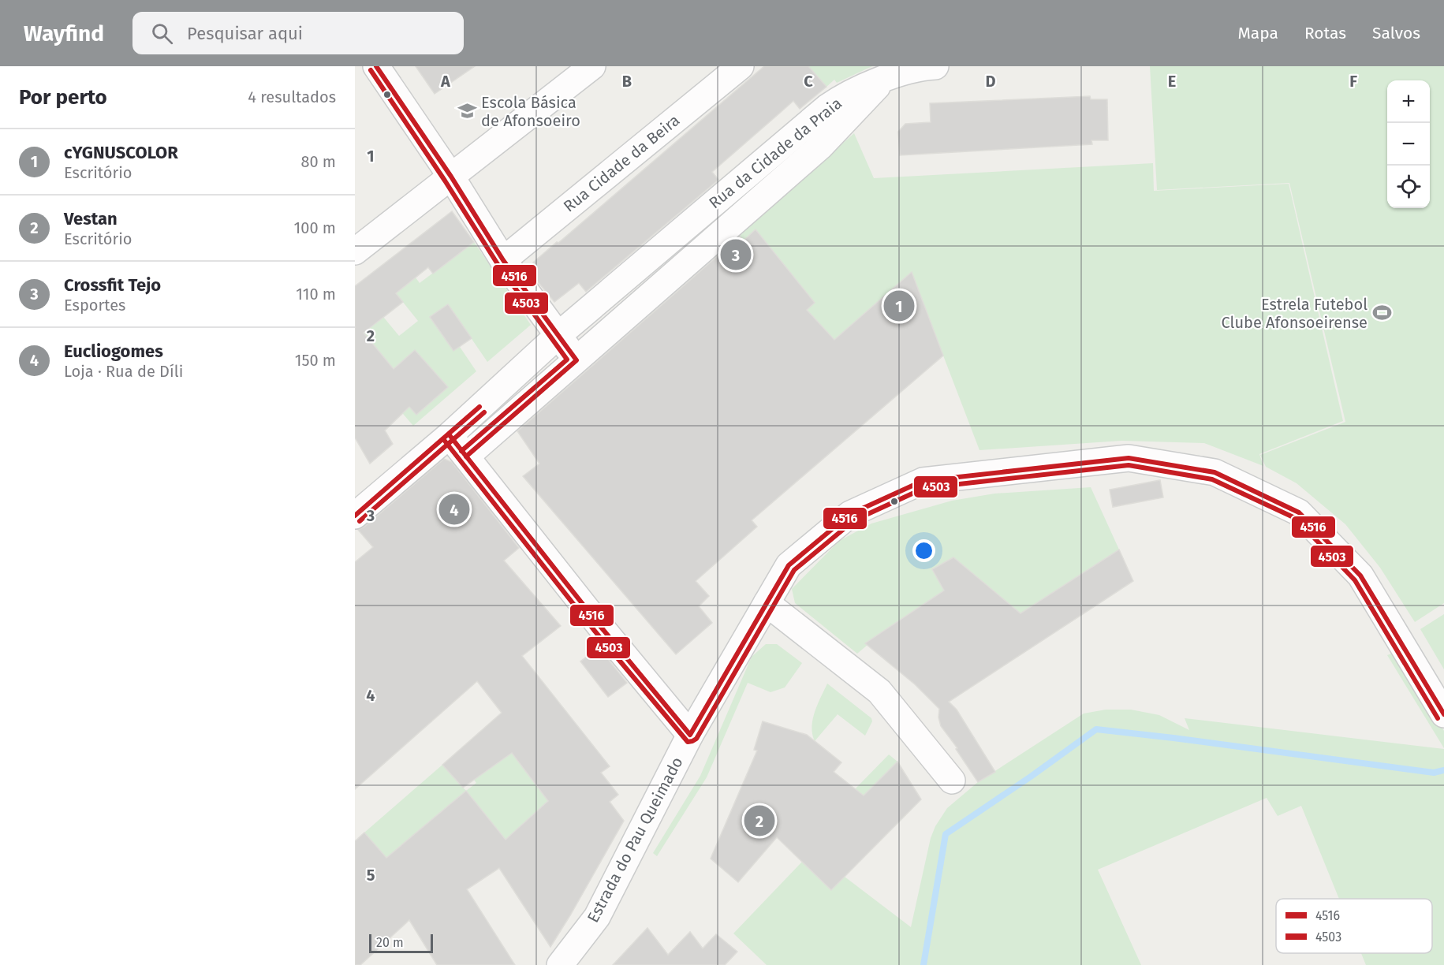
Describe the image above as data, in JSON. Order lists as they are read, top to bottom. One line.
{"streets":{"street":["Rua da Cidade da Praia","Rua Cidade da Beira","Estrada do Pau Queimado"]},"places":{"school or university":["Escola Básica de Afonsoeiro"],"sports":["Estrela Futebol Clube Afonsoeirense"]},"lines":["transit line 4516","transit line 4503"],"legend":["4516","4503"],"scale_bar":"20 m","page":{"header":"Wayfind","search":"Pesquisar aqui","nav":["Mapa","Rotas","Salvos"],"heading":["Por perto","4 resultados"],"map_buttons":["+","−"],"list":[{"mark":"1","name":"cYGNUSCOLOR","note":"Escritório","value":"80 m"},{"mark":"2","name":"Vestan","note":"Escritório","value":"100 m"},{"mark":"3","name":"Crossfit Tejo","note":"Esportes","value":"110 m"},{"mark":"4","name":"Eucliogomes","note":"Loja · Rua de Díli","value":"150 m"}],"pins":["3","1","4","2"],"scale":"20 m"},"grid":{"columns":["A","B","C","D","E","F"],"rows":["1","2","3","4","5"]}}
